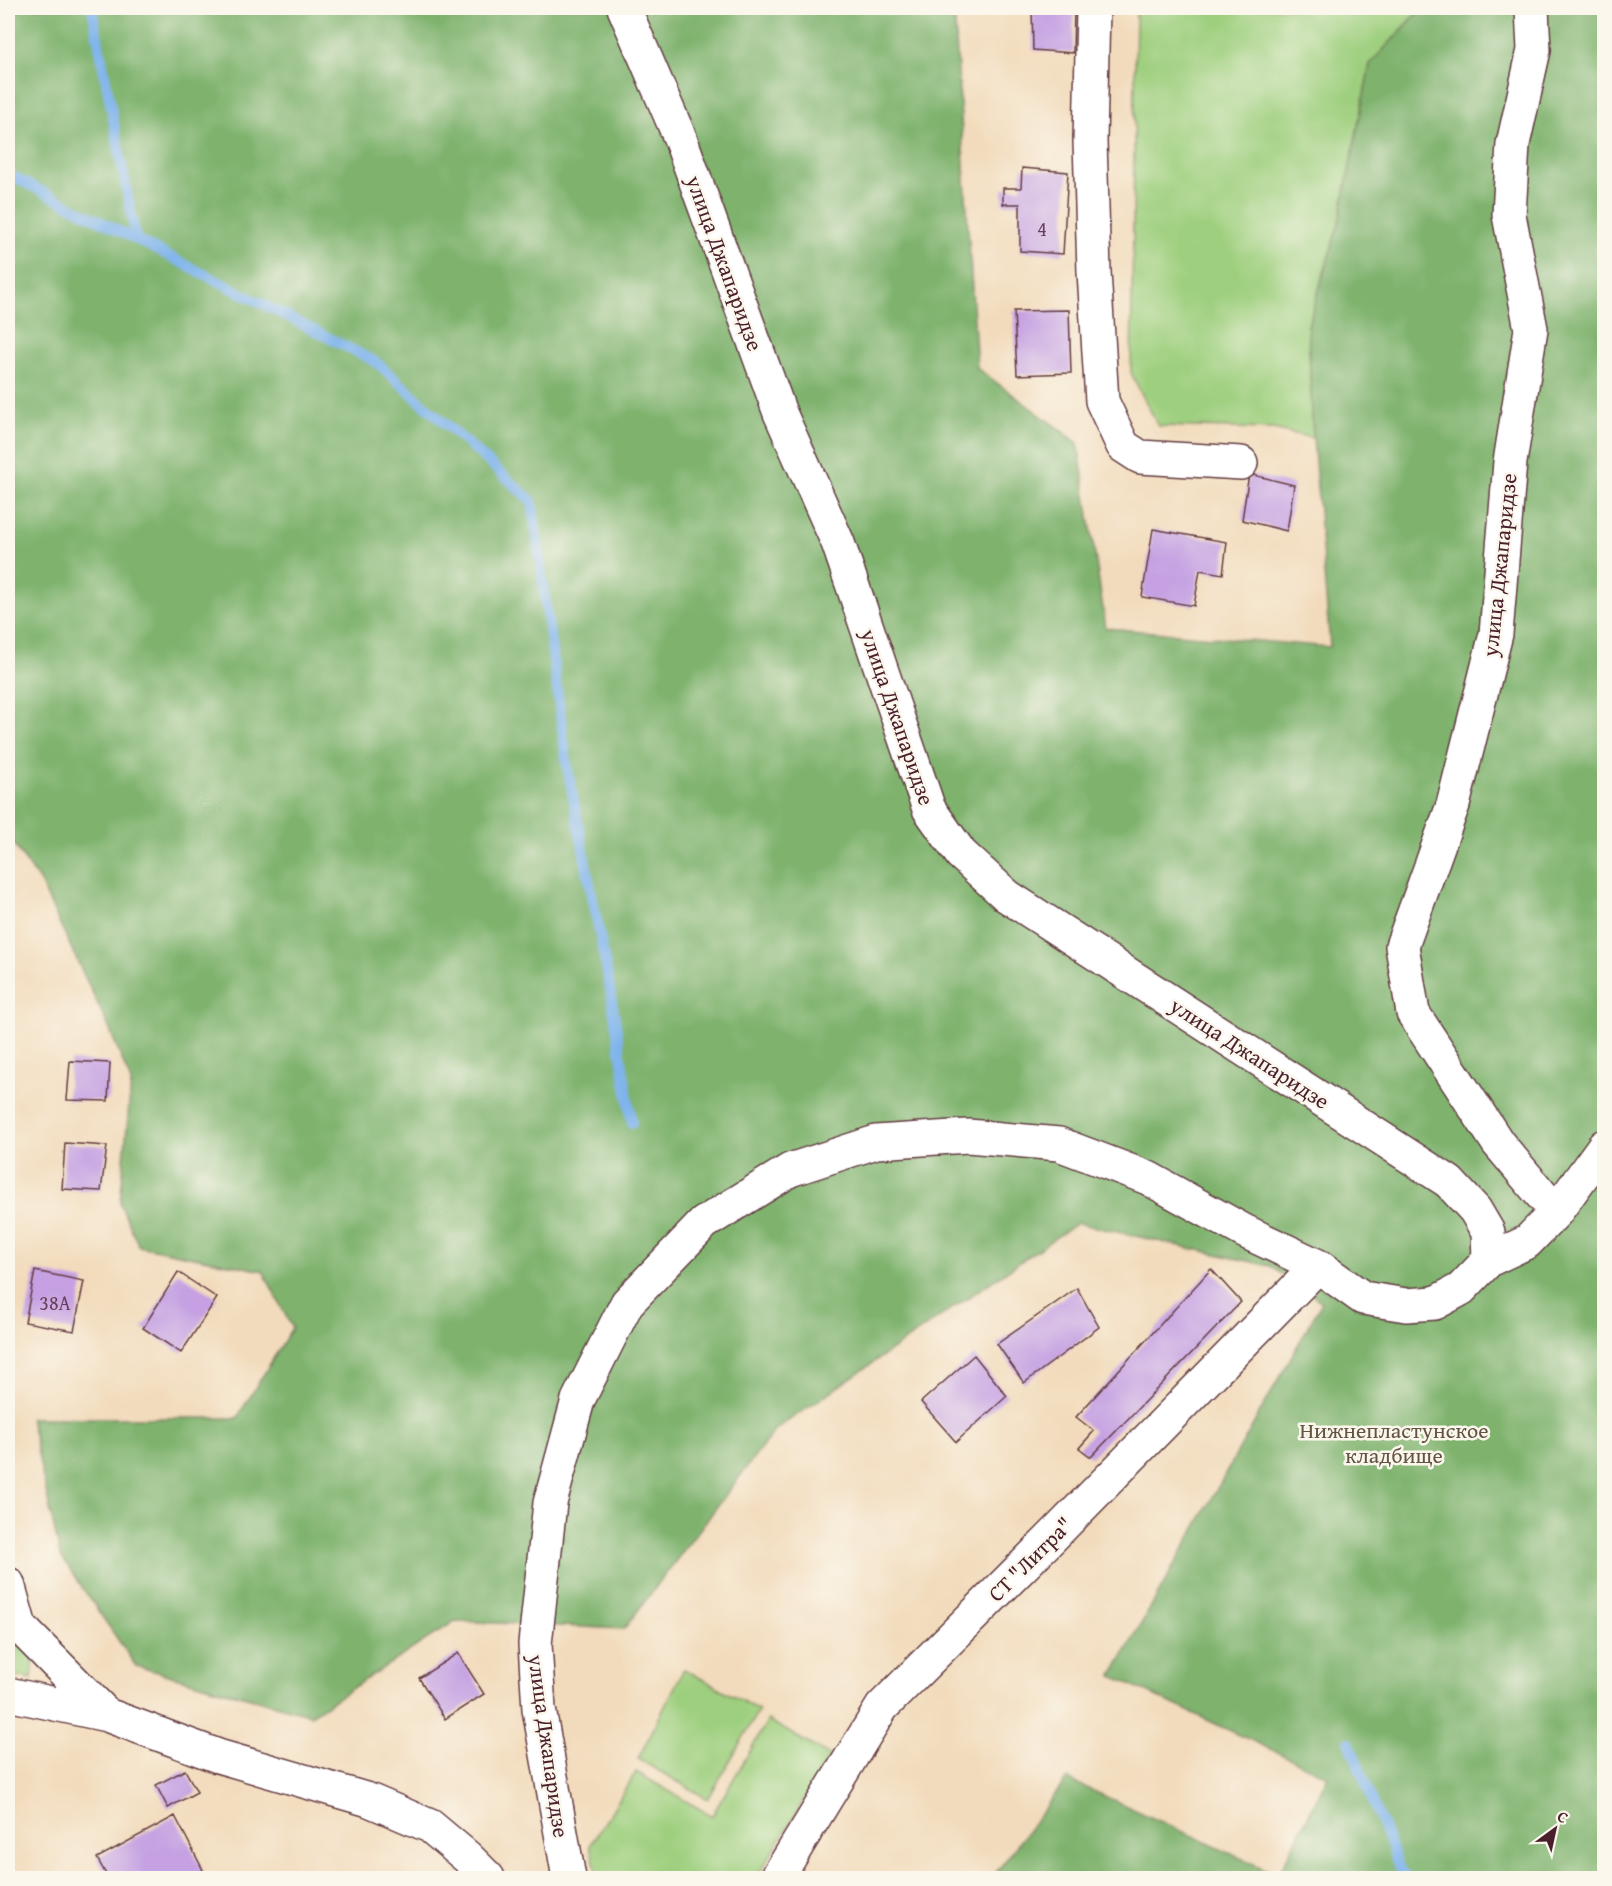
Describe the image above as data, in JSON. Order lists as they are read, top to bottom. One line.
{"streets":{"street":["улица Джапаридзе","СТ \"Литра\""]},"crossings":[["улица Джапаридзе","СТ \"Литра\""]],"parks":["Нижнепластунское кладбище"],"house_numbers":["4","38А"],"north":"top right"}
